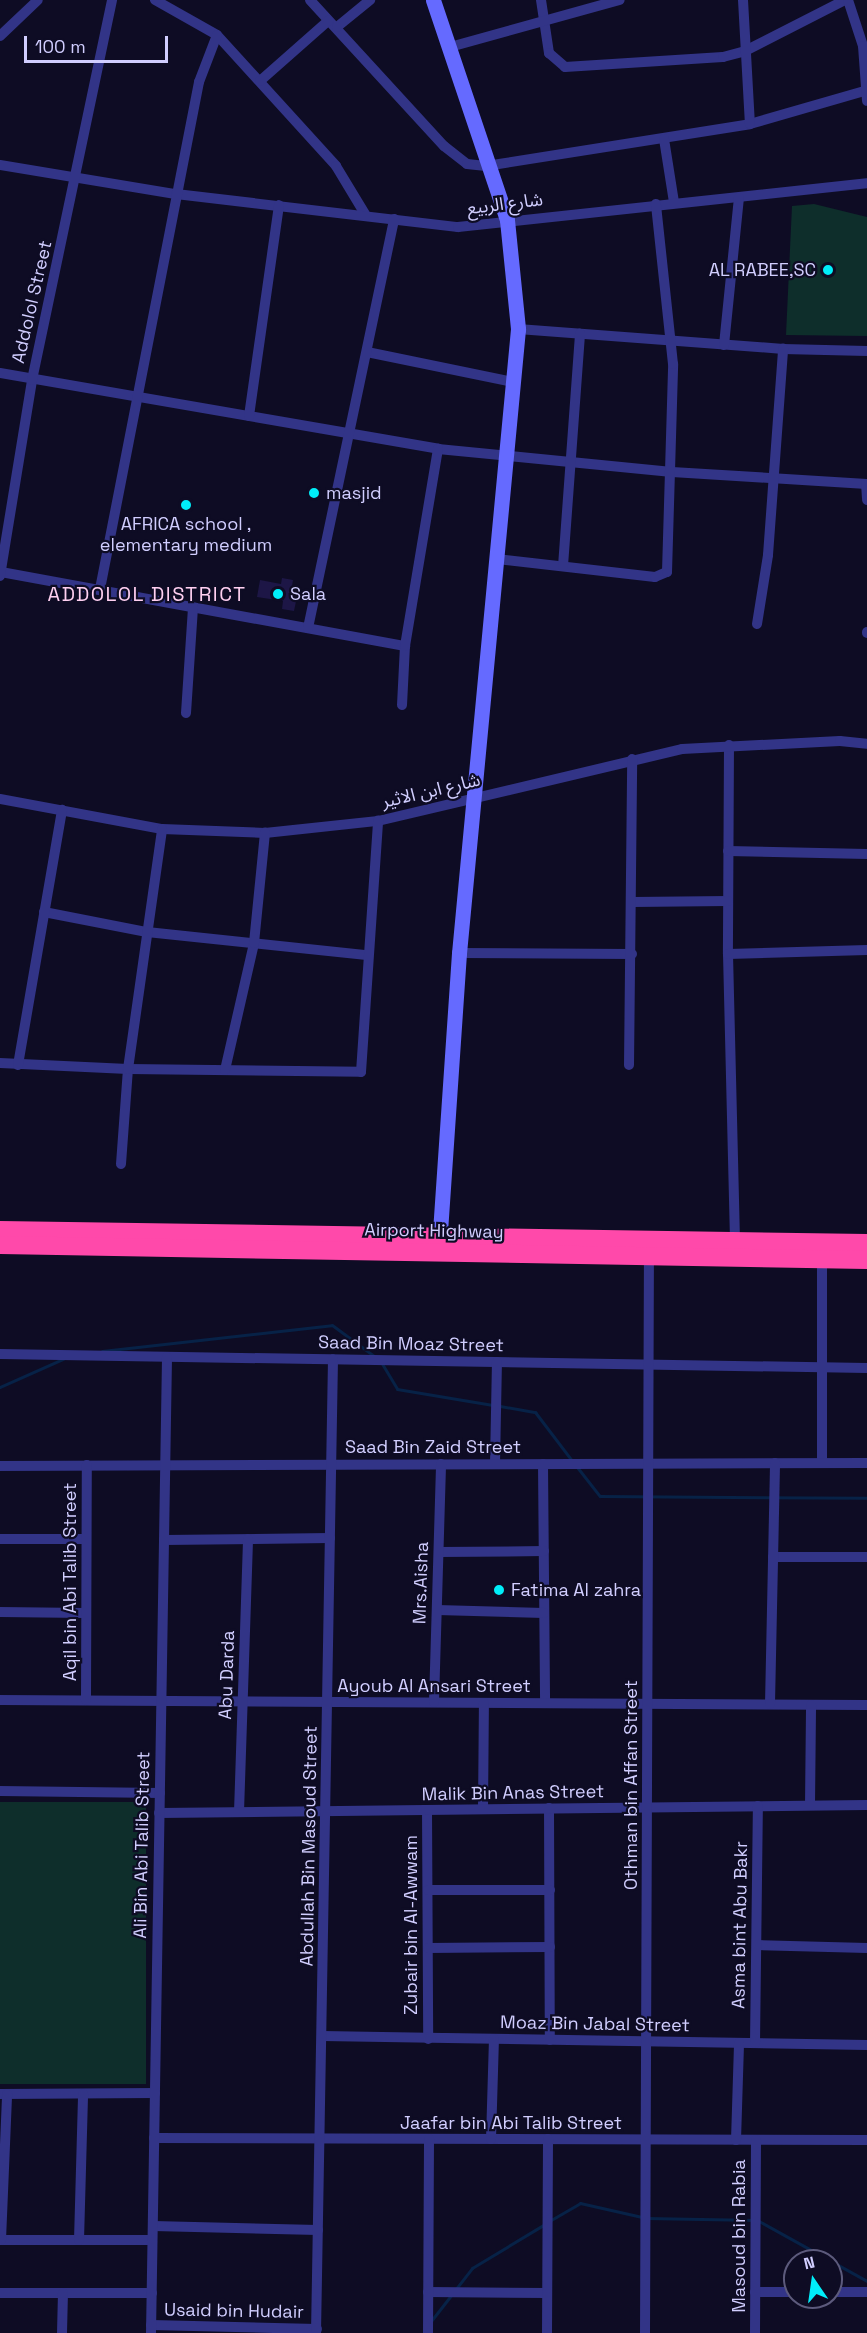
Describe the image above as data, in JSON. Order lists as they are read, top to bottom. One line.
{"streets":{"highway":["Airport Highway"],"street":["شارع الربيع","Addolol Street","شارع ابن الاثير","Saad Bin Moaz Street","Saad Bin Zaid Street","Aqil bin Abi Talib Street","Mrs.Aisha","Abu Darda","Ayoub Al Ansari Street","Othman bin Affan Street","Malik Bin Anas Street","Ali Bin Abi Talib Street","Abdullah Bin Masoud Street","Zubair bin Al-Awwam","Asma bint Abu Bakr","Moaz Bin Jabal Street","Jaafar bin Abi Talib Street","Masoud bin Rabia","Usaid bin Hudair"]},"crossings":[["شارع الربيع","Addolol Street"],["Airport Highway","Othman bin Affan Street"],["Saad Bin Moaz Street","Othman bin Affan Street"],["Saad Bin Moaz Street","Ali Bin Abi Talib Street"],["Saad Bin Moaz Street","Abdullah Bin Masoud Street"],["Saad Bin Zaid Street","Aqil bin Abi Talib Street"],["Saad Bin Zaid Street","Mrs.Aisha"],["Saad Bin Zaid Street","Othman bin Affan Street"],["Saad Bin Zaid Street","Ali Bin Abi Talib Street"],["Saad Bin Zaid Street","Abdullah Bin Masoud Street"],["Aqil bin Abi Talib Street","Ayoub Al Ansari Street"],["Mrs.Aisha","Ayoub Al Ansari Street"],["Abu Darda","Ayoub Al Ansari Street"],["Abu Darda","Malik Bin Anas Street"],["Ayoub Al Ansari Street","Othman bin Affan Street"],["Ayoub Al Ansari Street","Ali Bin Abi Talib Street"],["Ayoub Al Ansari Street","Abdullah Bin Masoud Street"],["Othman bin Affan Street","Malik Bin Anas Street"],["Othman bin Affan Street","Moaz Bin Jabal Street"],["Othman bin Affan Street","Jaafar bin Abi Talib Street"],["Malik Bin Anas Street","Ali Bin Abi Talib Street"],["Malik Bin Anas Street","Abdullah Bin Masoud Street"],["Malik Bin Anas Street","Zubair bin Al-Awwam"],["Malik Bin Anas Street","Asma bint Abu Bakr"],["Ali Bin Abi Talib Street","Jaafar bin Abi Talib Street"],["Ali Bin Abi Talib Street","Usaid bin Hudair"],["Abdullah Bin Masoud Street","Moaz Bin Jabal Street"],["Abdullah Bin Masoud Street","Jaafar bin Abi Talib Street"],["Abdullah Bin Masoud Street","Usaid bin Hudair"],["Zubair bin Al-Awwam","Moaz Bin Jabal Street"],["Asma bint Abu Bakr","Moaz Bin Jabal Street"],["Jaafar bin Abi Talib Street","Masoud bin Rabia"]],"districts":["ADDOLOL DISTRICT"],"places":["AL RABEE,SC","masjid","AFRICA school , elementary medium","Sala","Fatima Al zahra"],"scale_bar":"100 m","north":"top"}
